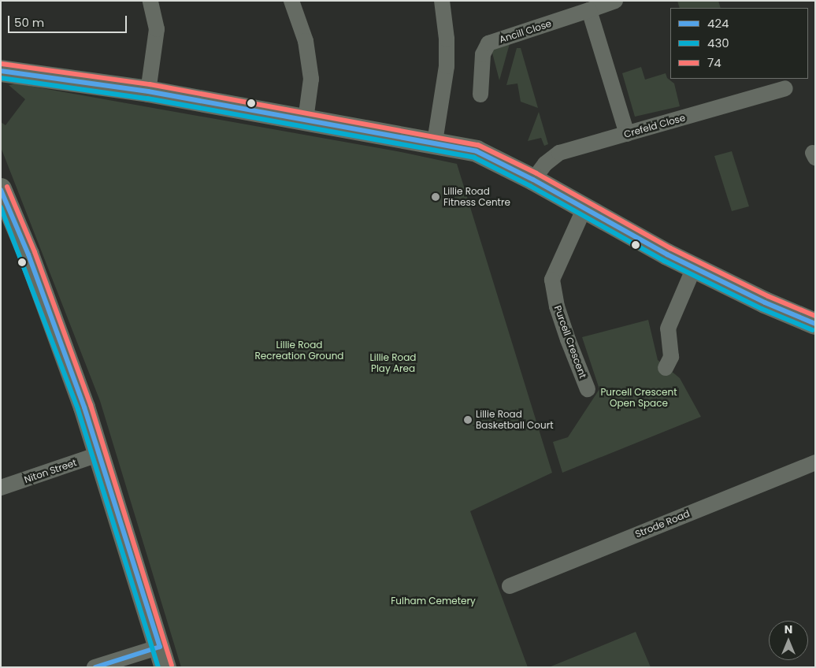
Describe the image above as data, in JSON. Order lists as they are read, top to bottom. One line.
{"streets":{"street":["Ancill Close","Crefeld Close","Purcell Crescent","Niton Street","Strode Road"]},"parks":["Lillie Road Recreation Ground","Lillie Road Play Area","Purcell Crescent Open Space","Fulham Cemetery"],"places":["Lillie Road Fitness Centre","Lillie Road Basketball Court"],"lines":["transit line 74","transit line 424","transit line 430"],"legend":["424","430","74"],"scale_bar":"50 m","north":"top"}
